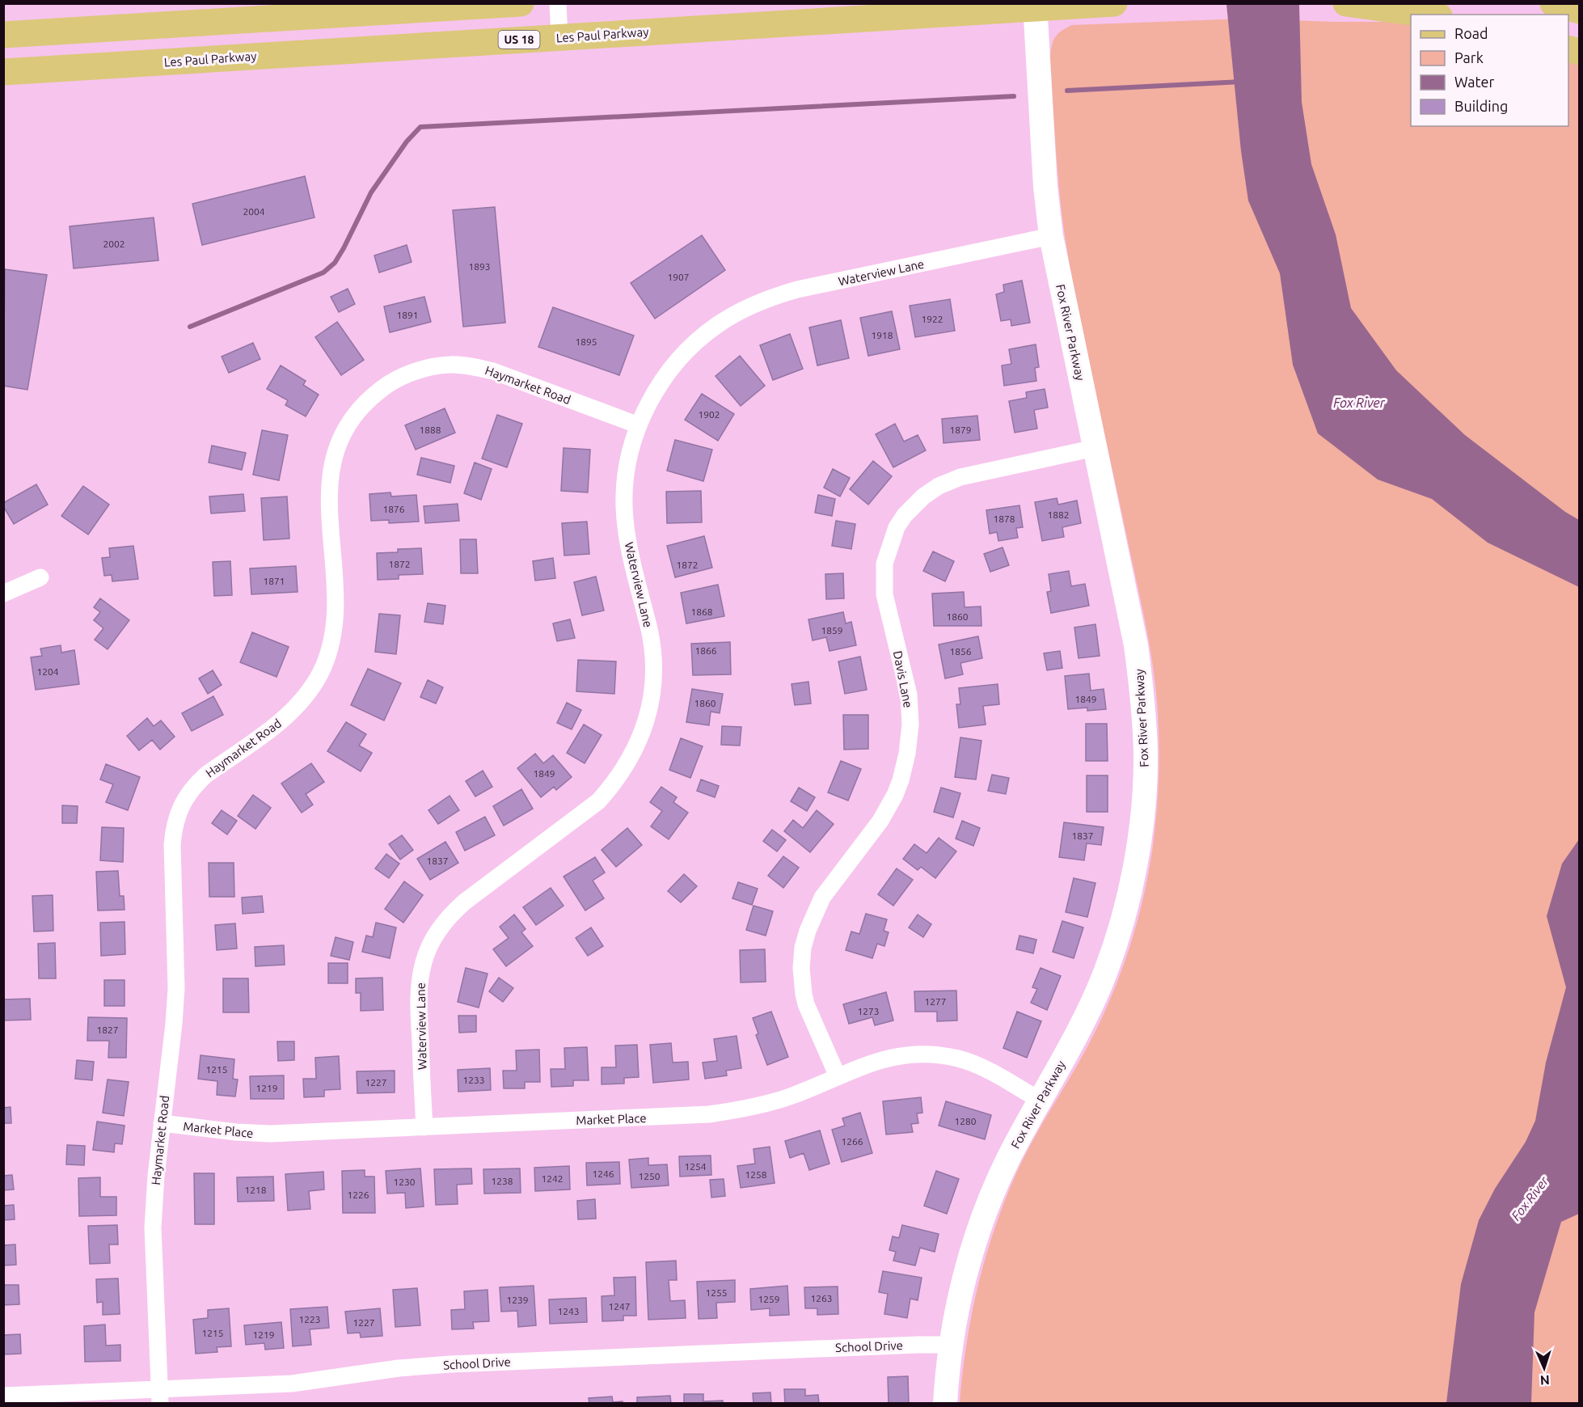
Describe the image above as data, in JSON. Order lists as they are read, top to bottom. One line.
{"streets":{"main road":["Les Paul Parkway","US 18"],"street":["Waterview Lane","Fox River Parkway","Haymarket Road","Davis Lane","Market Place","School Drive"]},"crossings":[["Les Paul Parkway","Fox River Parkway"],["Waterview Lane","Fox River Parkway"],["Waterview Lane","Haymarket Road"],["Waterview Lane","Market Place"],["Fox River Parkway","Davis Lane"],["Fox River Parkway","Market Place"],["Fox River Parkway","School Drive"],["Haymarket Road","Market Place"],["Haymarket Road","School Drive"],["Davis Lane","Market Place"]],"water":["Fox River"],"house_numbers":["2004","2002","1893","1907","1891","1922","1918","1895","1902","1888","1879","1876","1882","1878","1872","1872","1871","1868","1860","1859","1866","1856","1204","1849","1860","1849","1837","1837","1277","1273","1827","1215","1233","1227","1219","1280","1266","1254","1246","1258","1250","1242","1238","1230","1218","1226","1255","1263","1259","1239","1247","1243","1223","1227","1215","1219"],"legend":["Road","Park","Water","Building"],"north":"bottom"}
